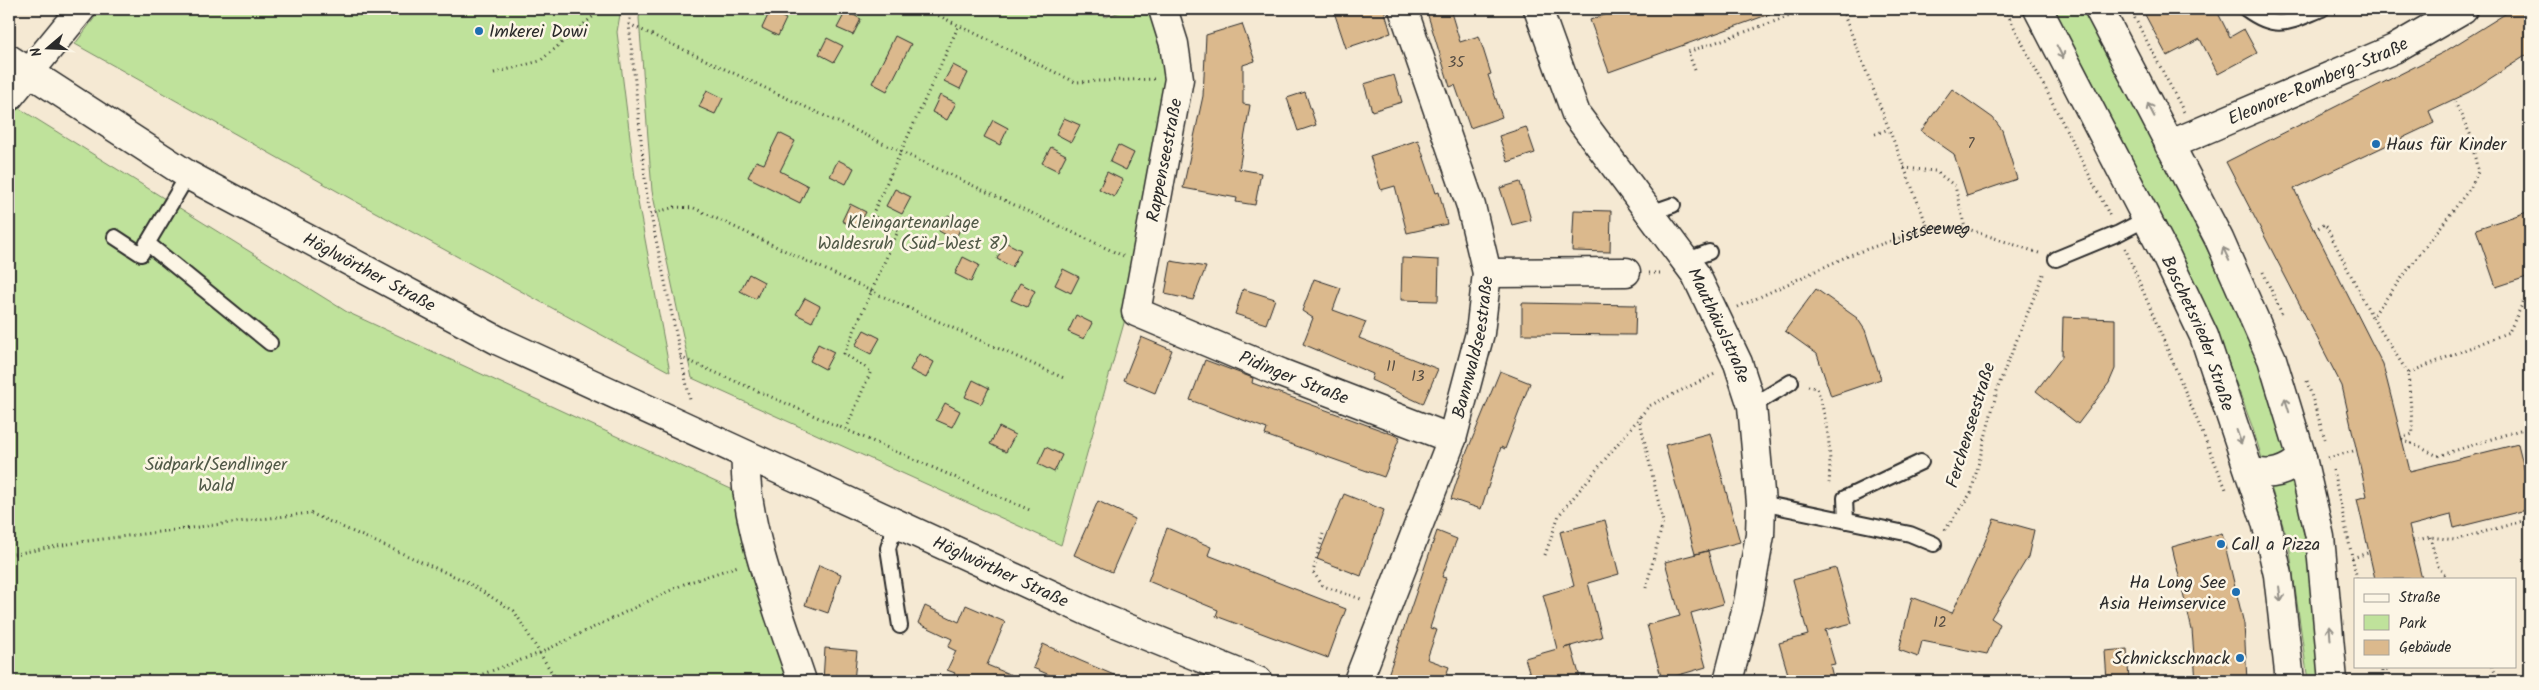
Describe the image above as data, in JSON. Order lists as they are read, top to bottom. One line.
{"streets":{"street":["Eleonore-Romberg-Straße","Rappenseestraße","Höglwörther Straße","Mauthäuslstraße","Boschetsrieder Straße","Bannwaldseestraße","Pidinger Straße"],"path":["Listseeweg","Ferchenseestraße"]},"crossings":[["Rappenseestraße","Pidinger Straße"],["Listseeweg","Mauthäuslstraße"],["Listseeweg","Ferchenseestraße"],["Bannwaldseestraße","Pidinger Straße"]],"parks":["Kleingartenanlage Waldesruh (Süd-West 8)","Südpark/Sendlinger Wald"],"places":["Imkerei Dowi","Haus für Kinder","Call a Pizza","Ha Long See Asia Heimservice","Schnickschnack"],"house_numbers":["35","7","11","13","12"],"legend":["Straße","Park","Gebäude"],"north":"left"}
